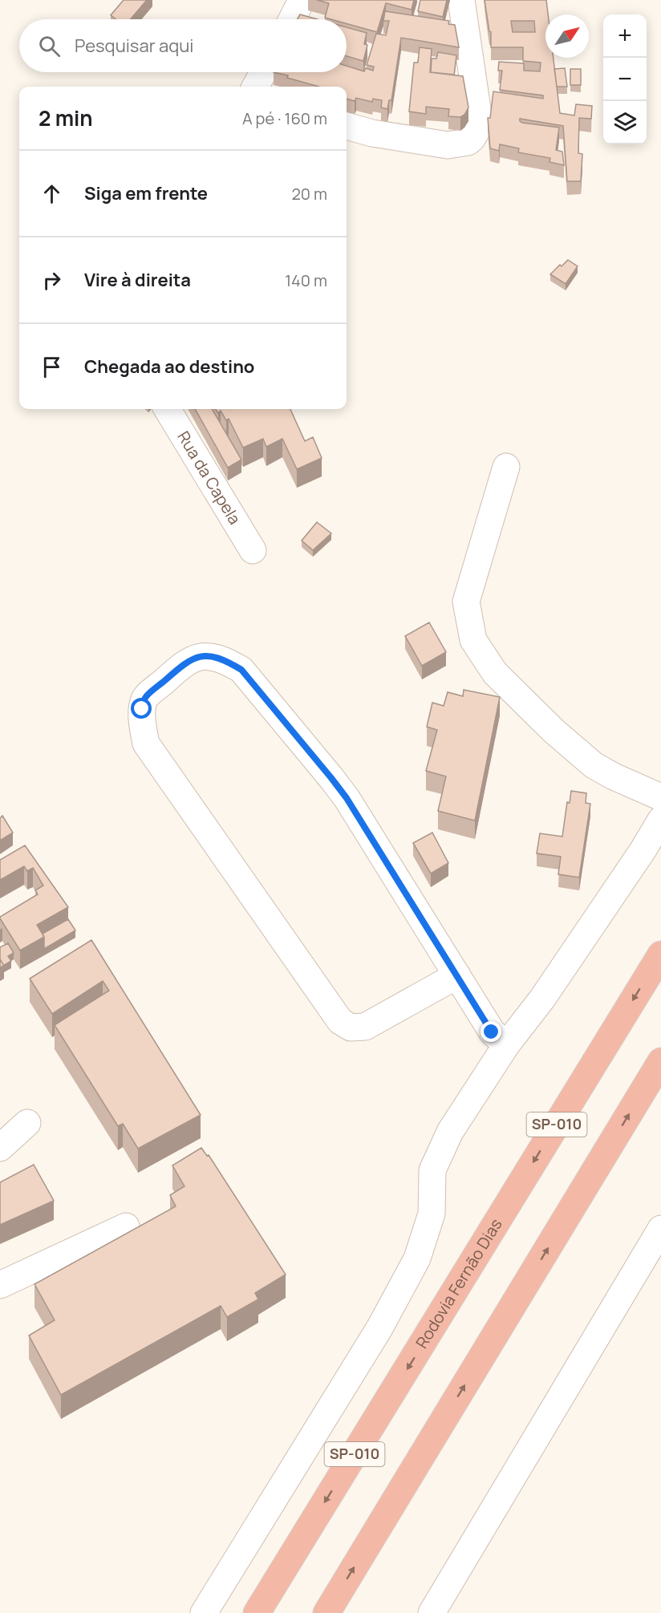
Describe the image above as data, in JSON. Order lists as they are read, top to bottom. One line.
{"streets":{"highway":["SP-010","Rodovia Fernão Dias"],"street":["Rua da Capela"]},"north":"top right","page":{"map_buttons":["+","−"],"search":"Pesquisar aqui","heading":["2 min","A pé · 160 m"],"list":[["Siga em frente","20 m"],["Vire à direita","140 m"],"Chegada ao destino"]}}
